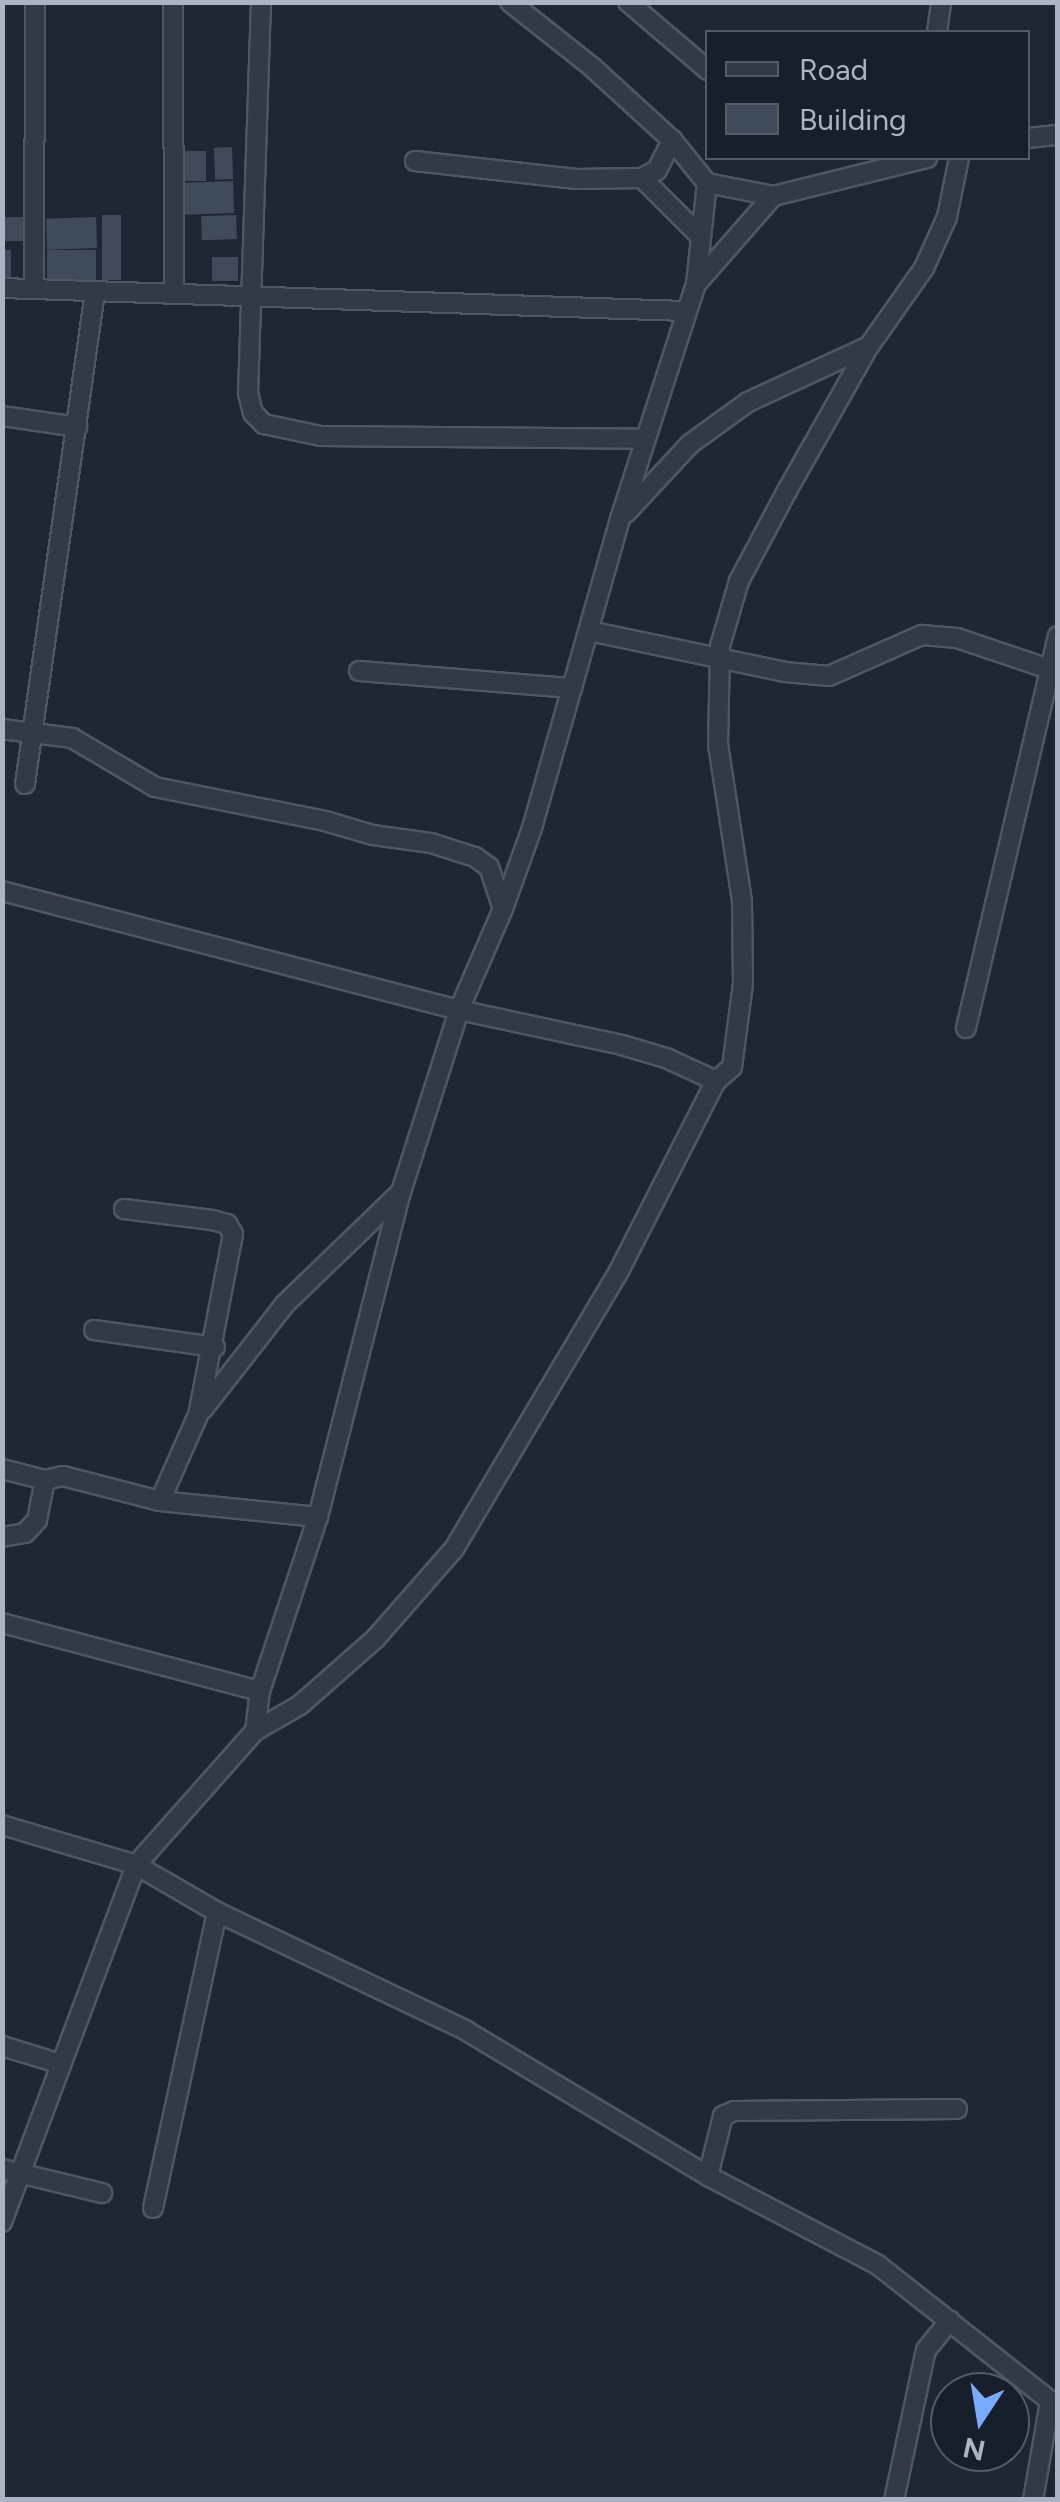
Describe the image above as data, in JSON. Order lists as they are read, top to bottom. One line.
{"legend":["Road","Building"],"north":"bottom"}
